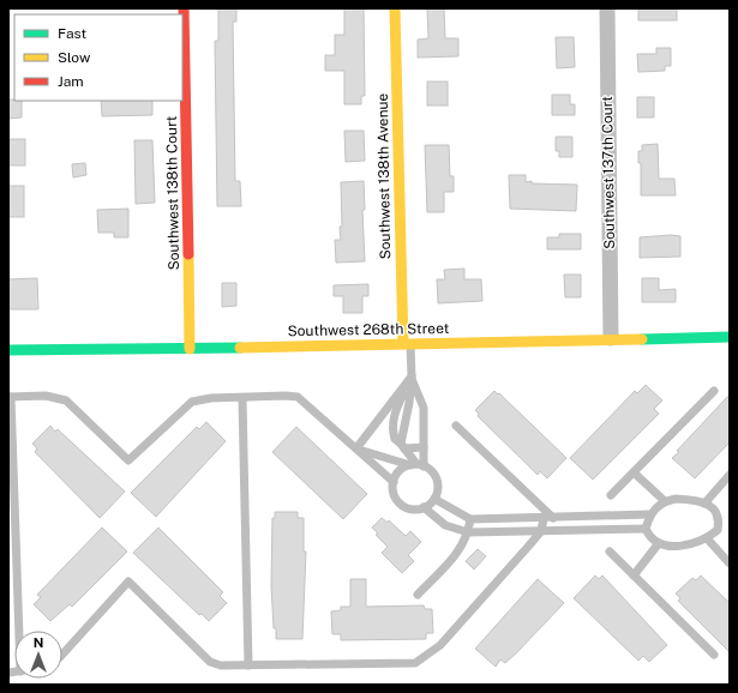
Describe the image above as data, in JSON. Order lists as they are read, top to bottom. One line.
{"streets":{"main road":["Southwest 138th Avenue","Southwest 138th Court","Southwest 268th Street"],"street":["Southwest 137th Court"]},"crossings":[["Southwest 137th Court","Southwest 268th Street"],["Southwest 138th Avenue","Southwest 268th Street"],["Southwest 138th Court","Southwest 268th Street"]],"legend":["Fast","Slow","Jam"],"north":"top"}
